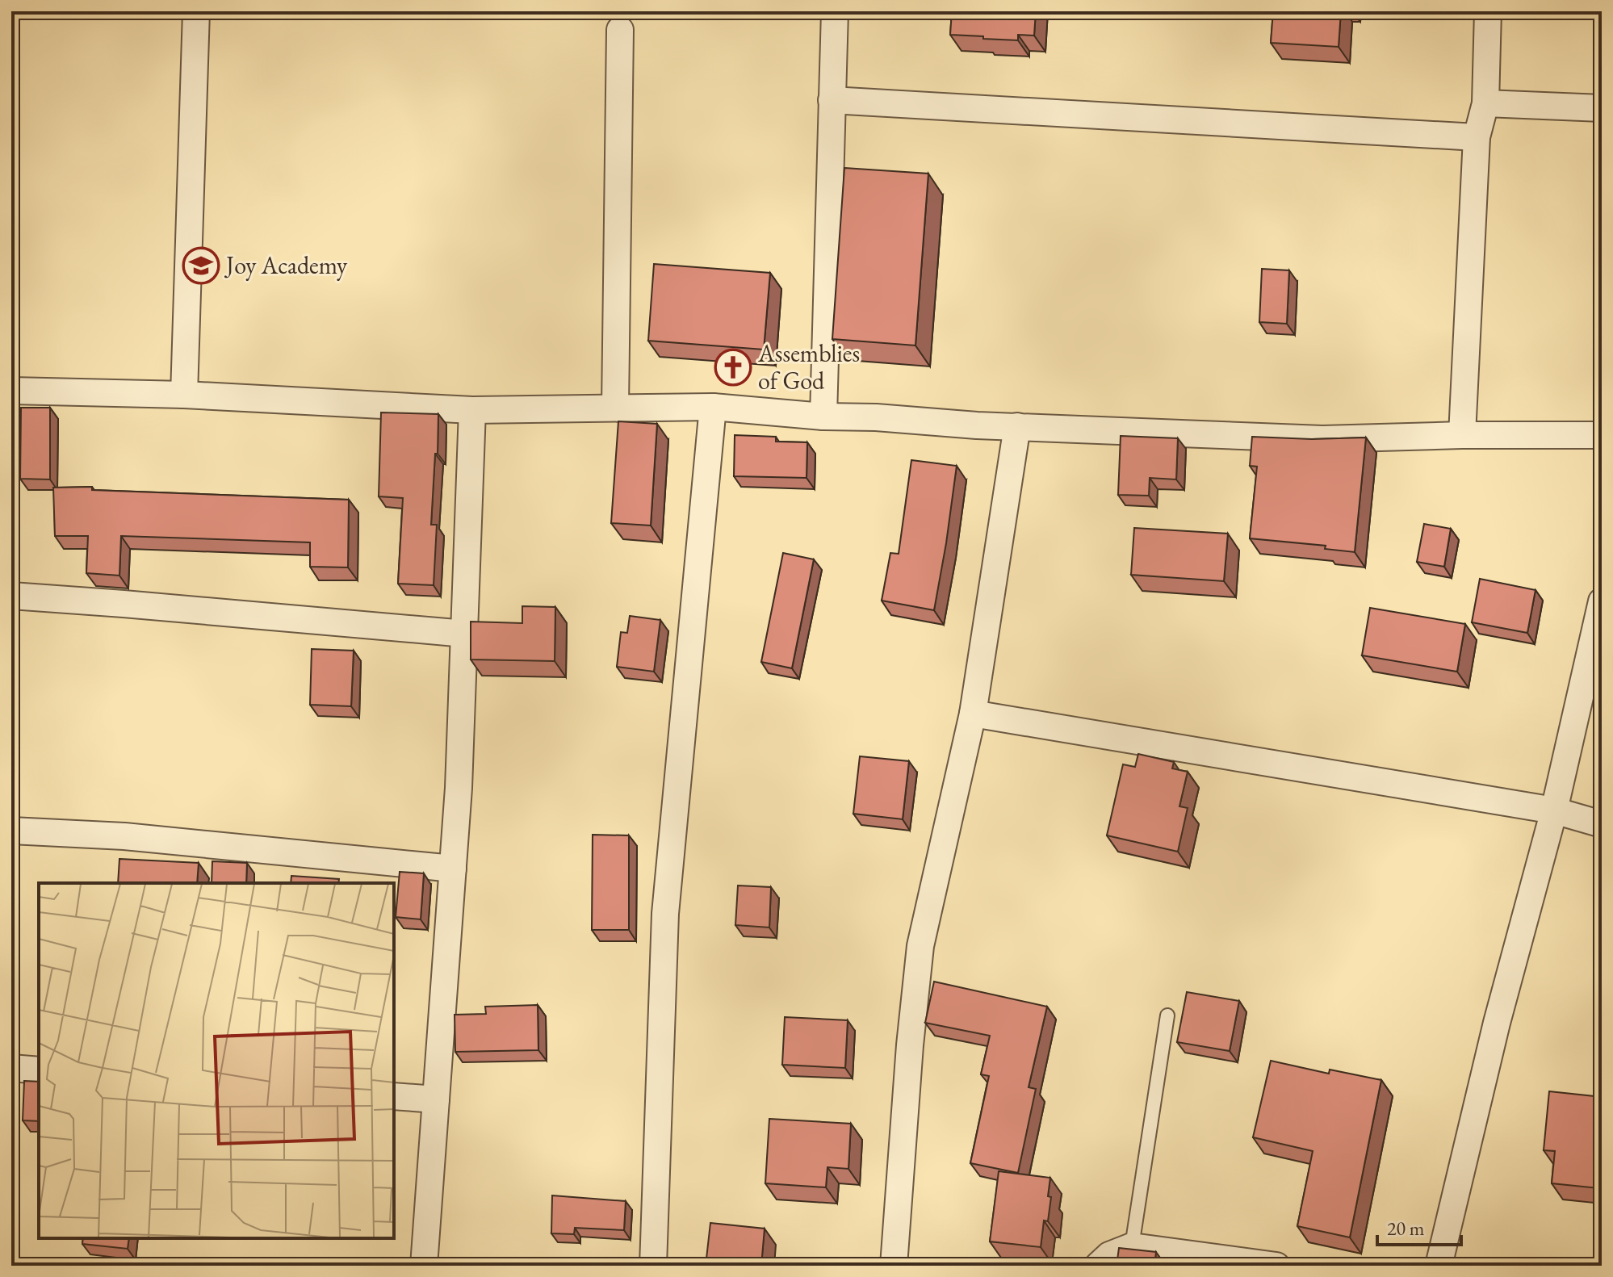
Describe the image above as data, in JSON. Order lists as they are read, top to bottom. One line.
{"places":{"school or university":["Joy Academy"],"church":["Assemblies of God"]},"scale_bar":"20 m"}
